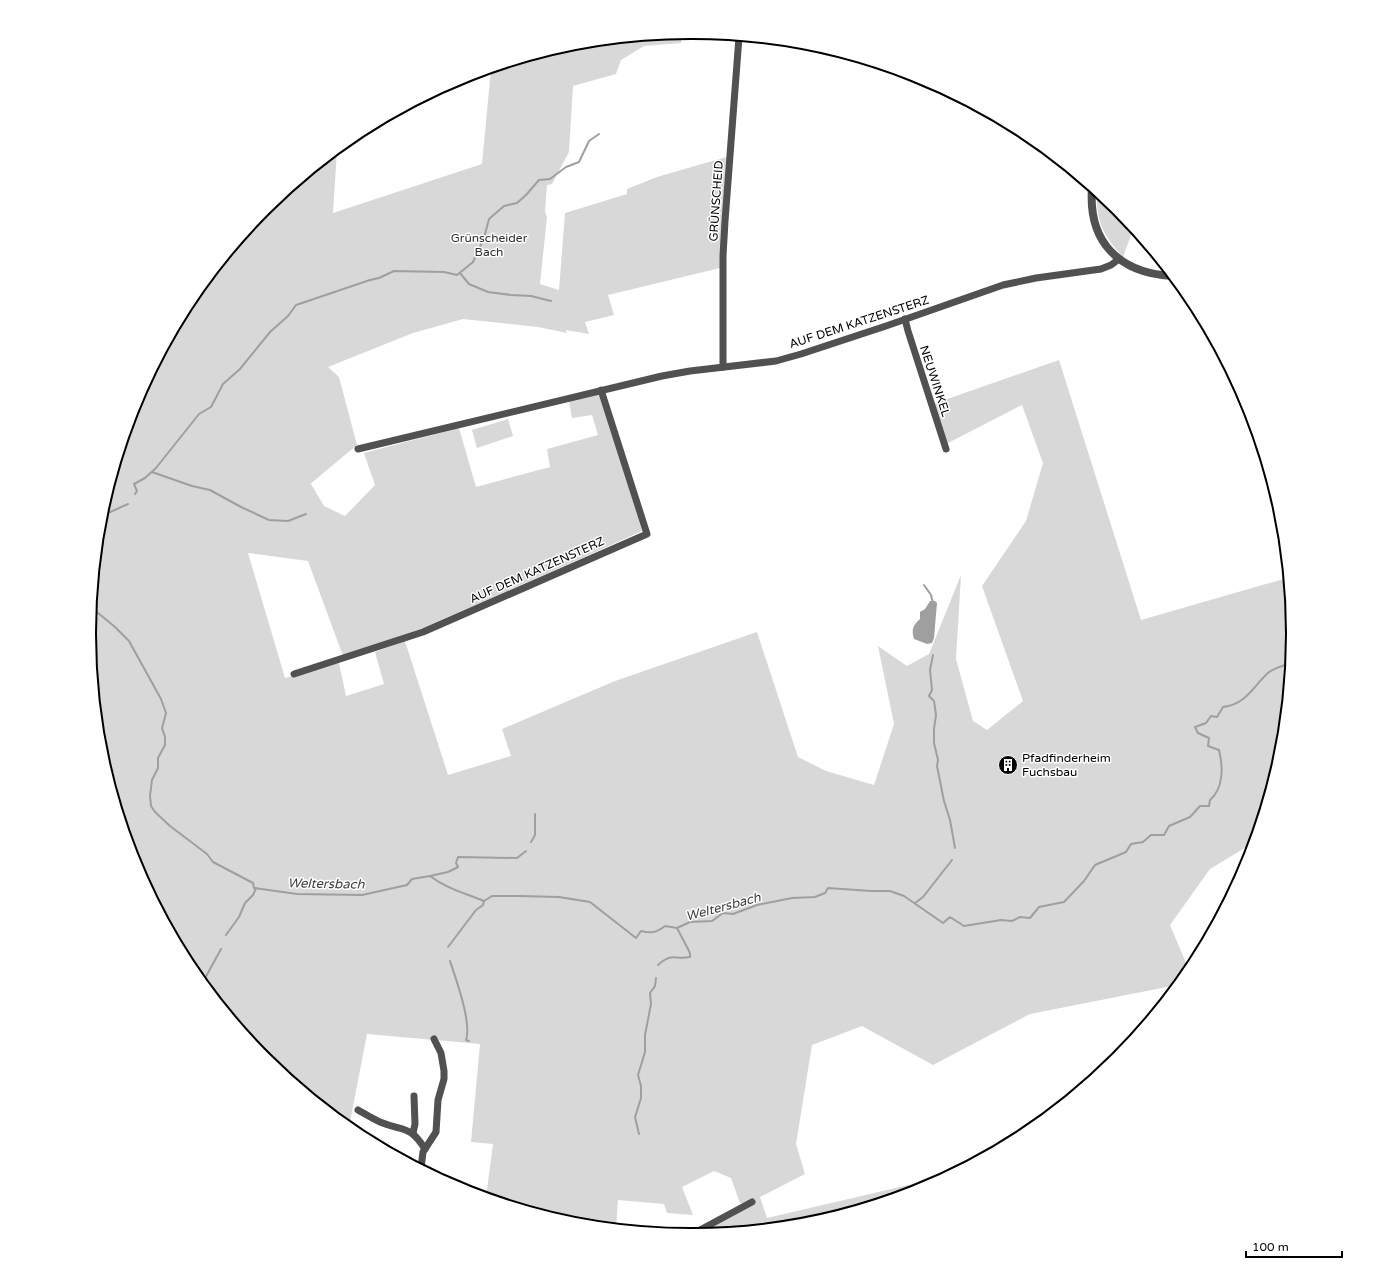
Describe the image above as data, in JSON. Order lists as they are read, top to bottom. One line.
{"streets":{"street":["GRÜNSCHEID","AUF DEM KATZENSTERZ","NEUWINKEL"]},"crossings":[["GRÜNSCHEID","AUF DEM KATZENSTERZ"],["AUF DEM KATZENSTERZ","NEUWINKEL"]],"water":["Weltersbach"],"parks":["Grünscheider Bach"],"places":{"building":["Pfadfinderheim Fuchsbau"]},"scale_bar":"100 m"}
